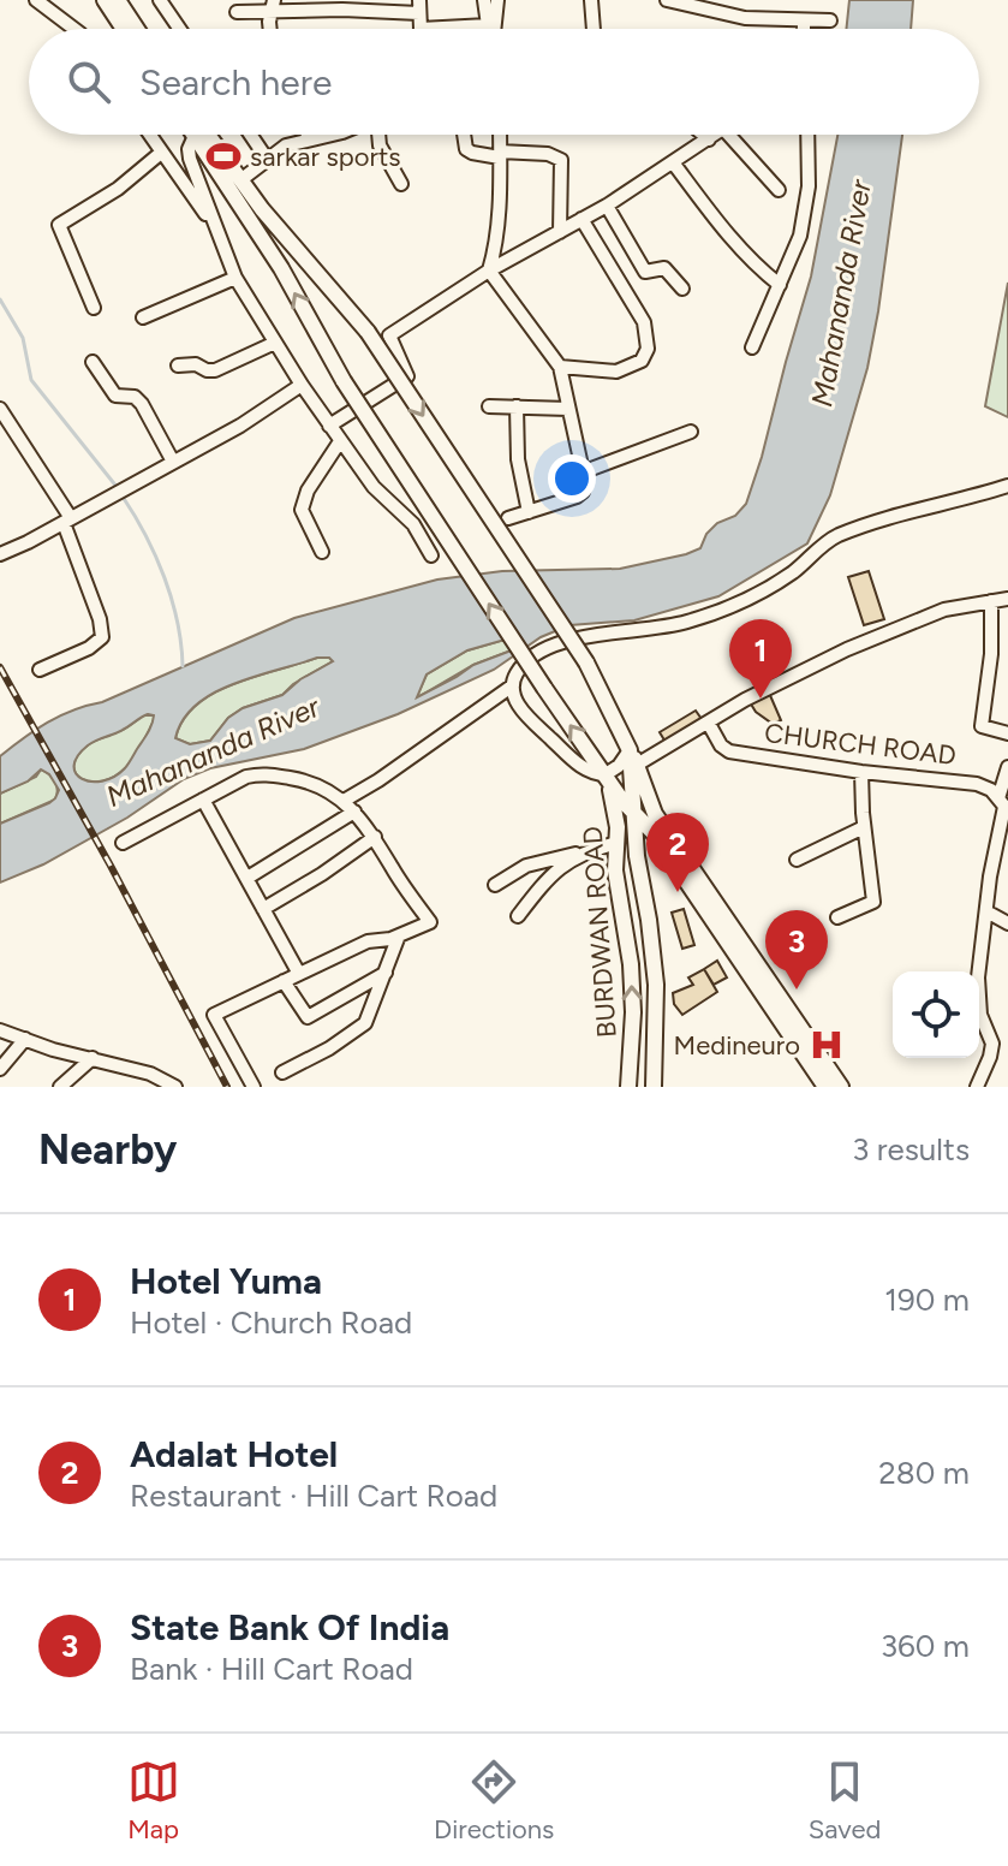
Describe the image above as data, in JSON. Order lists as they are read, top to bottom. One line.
{"streets":{"main road":["BURDWAN ROAD"],"street":["CHURCH ROAD"]},"water":["Mahananda River"],"places":{"sports":["sarkar sports"],"hospital":["Medineuro"]},"page":{"search":"Search here","pins":["1","2","3"],"heading":["Nearby","3 results"],"list":[{"mark":"1","name":"Hotel Yuma","note":"Hotel · Church Road","value":"190 m"},{"mark":"2","name":"Adalat Hotel","note":"Restaurant · Hill Cart Road","value":"280 m"},{"mark":"3","name":"State Bank Of India","note":"Bank · Hill Cart Road","value":"360 m"}],"nav":["Map","Directions","Saved"]}}
